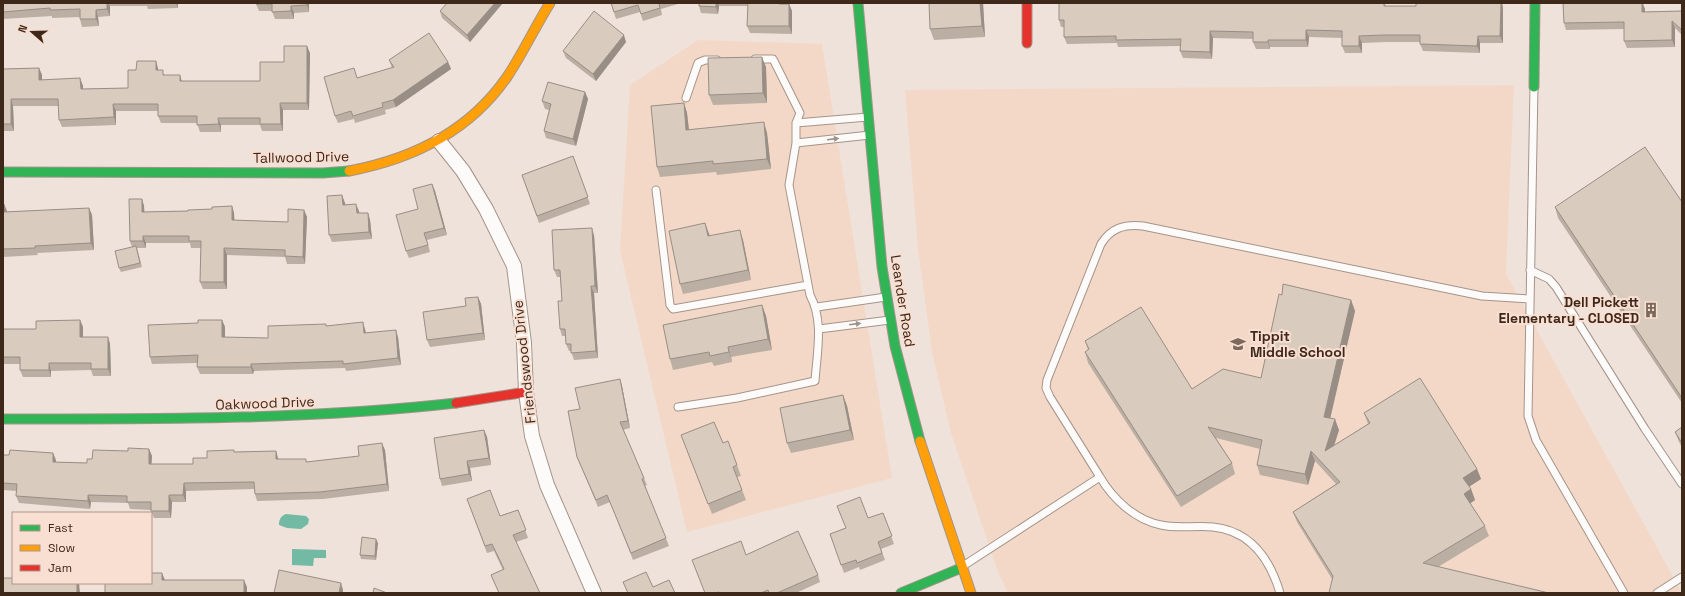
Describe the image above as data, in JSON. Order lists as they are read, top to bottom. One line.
{"streets":{"street":["Tallwood Drive","Leander Road","Friendswood Drive","Oakwood Drive"]},"crossings":[["Tallwood Drive","Friendswood Drive"],["Friendswood Drive","Oakwood Drive"]],"places":{"building":["Dell Pickett Elementary - CLOSED"],"school or university":["Tippit Middle School"]},"legend":["Fast","Slow","Jam"],"north":"left"}
